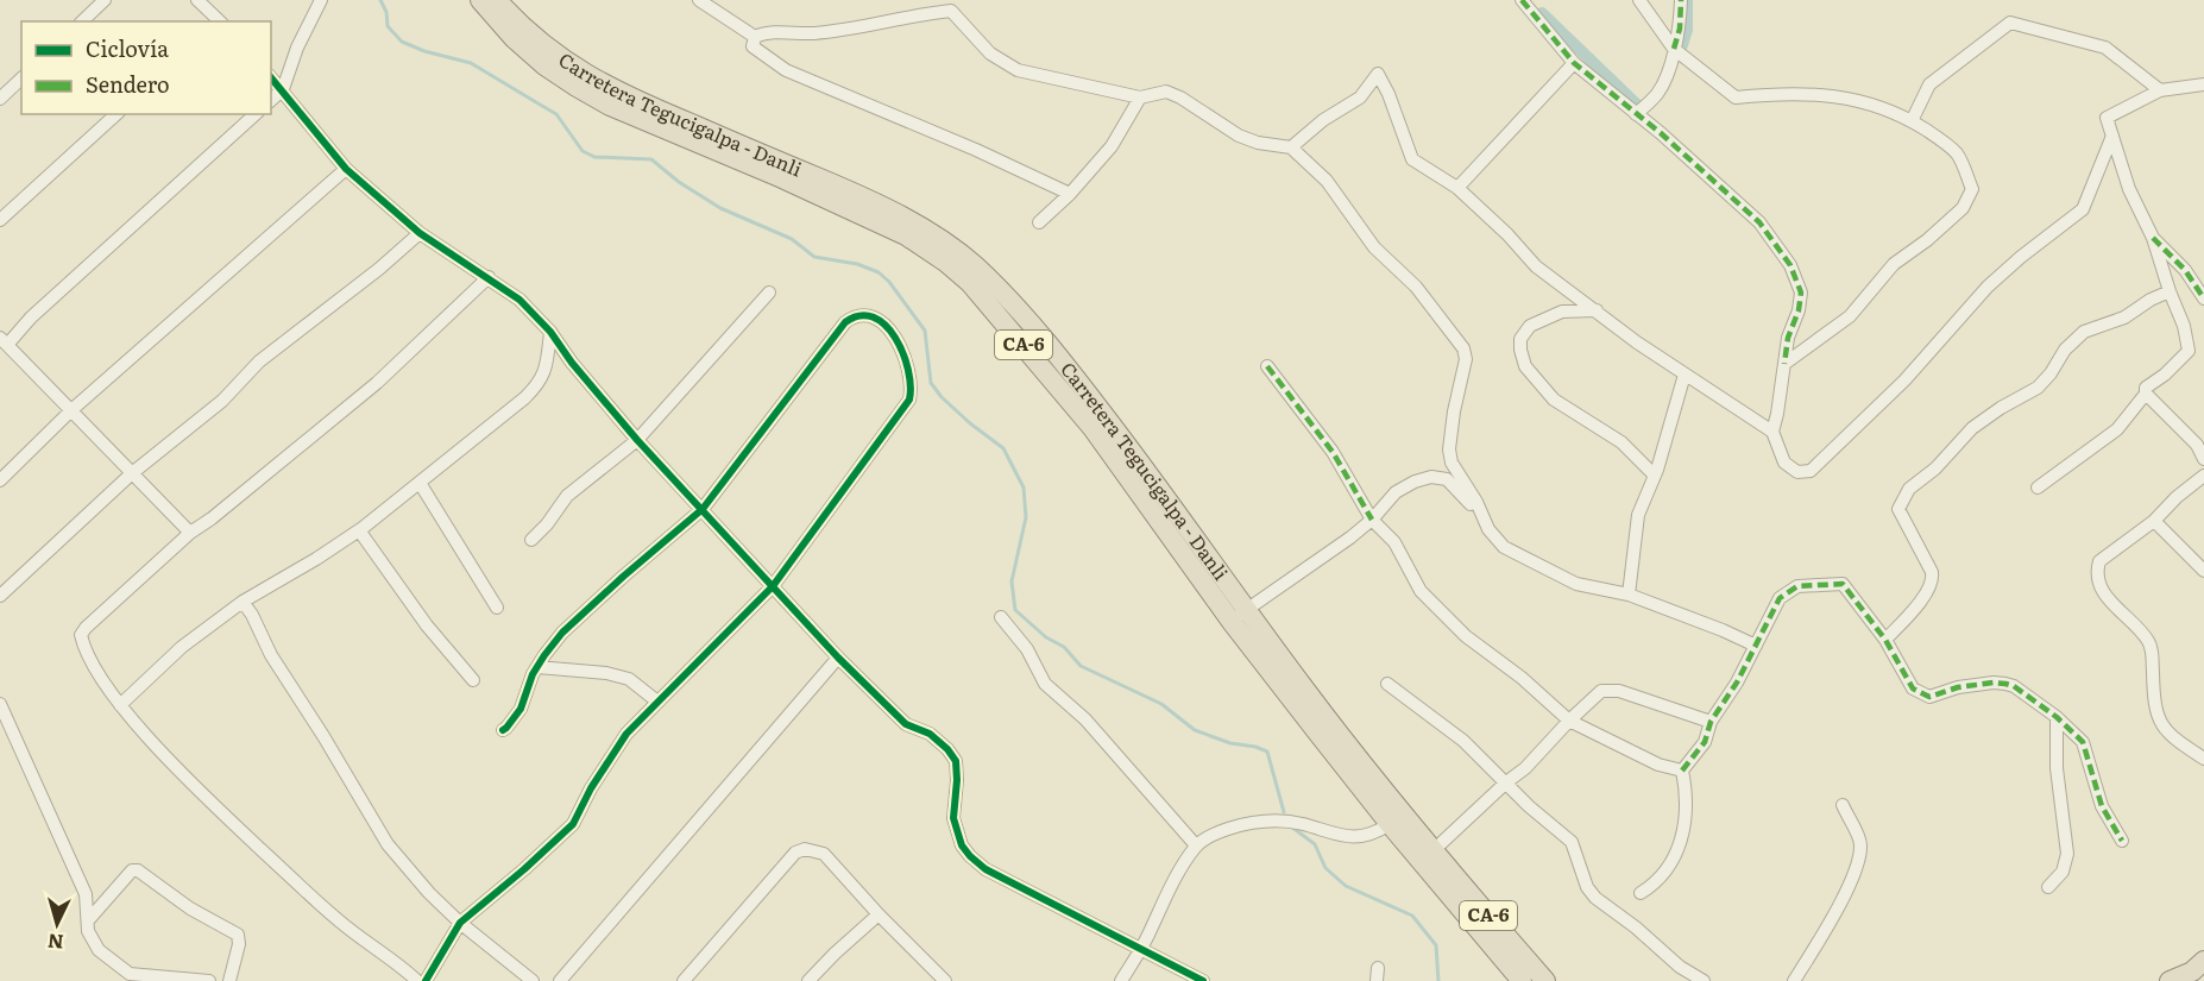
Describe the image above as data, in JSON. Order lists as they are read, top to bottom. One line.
{"streets":{"highway":["Carretera Tegucigalpa - Danli","CA-6"]},"legend":["Ciclovía","Sendero"],"north":"bottom"}
